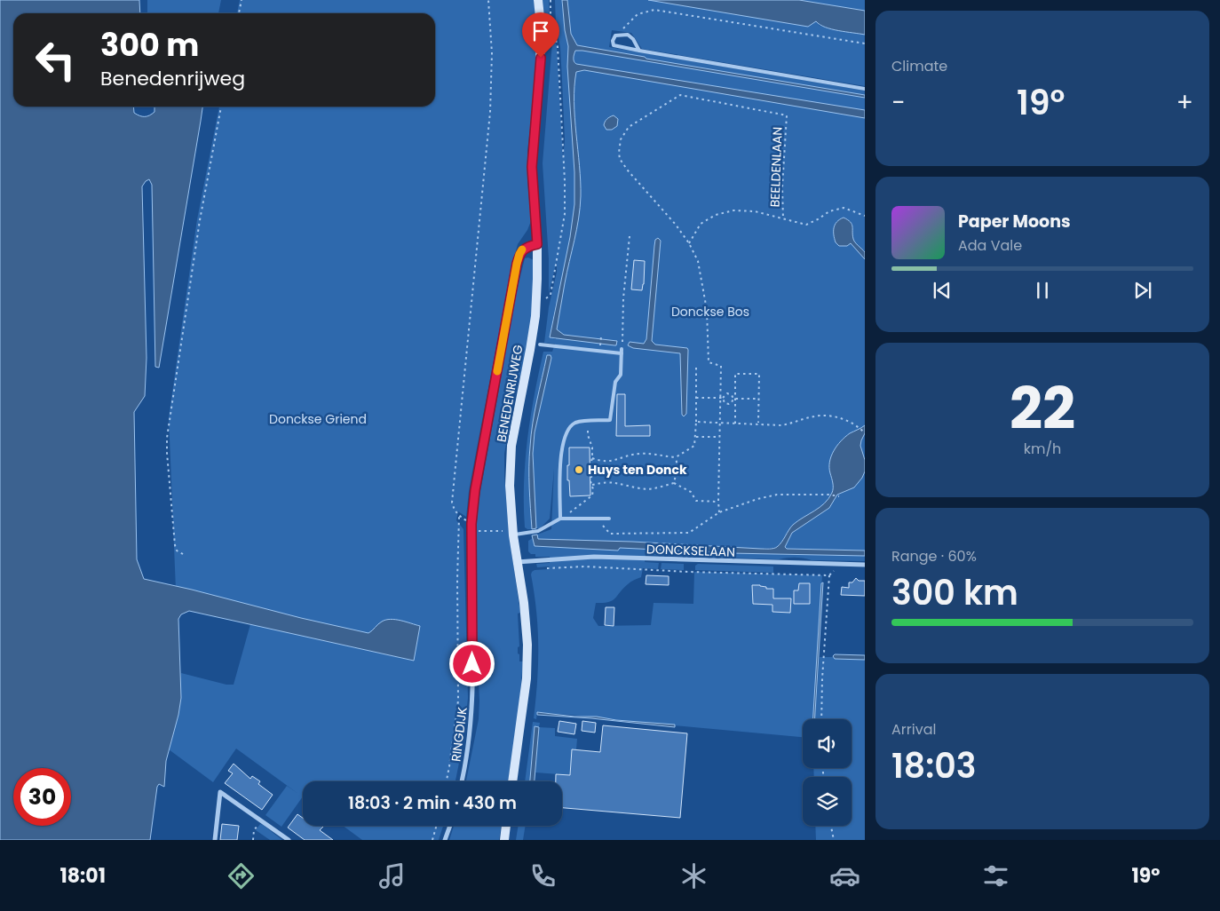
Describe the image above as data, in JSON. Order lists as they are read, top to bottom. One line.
{"streets":{"street":["BENEDENRIJWEG","DONCKSELAAN","RINGDIJK"],"path":["BEELDENLAAN"]},"crossings":[["BENEDENRIJWEG","DONCKSELAAN"],["BENEDENRIJWEG","RINGDIJK"]],"parks":["Donckse Bos","Donckse Griend"],"places":["Huys ten Donck"],"page":{"tile":["Climate",["22","km/h"],["Range · 60%","300 km"],["Arrival","18:03"]],"turn":["300 m","Benedenrijweg"],"heat":["−","19°","+"],"song":["Paper Moons","Ada Vale"],"limit":"30","trip":"18:03 · 2 min · 430 m","tabs":["18:01","19°"]}}
